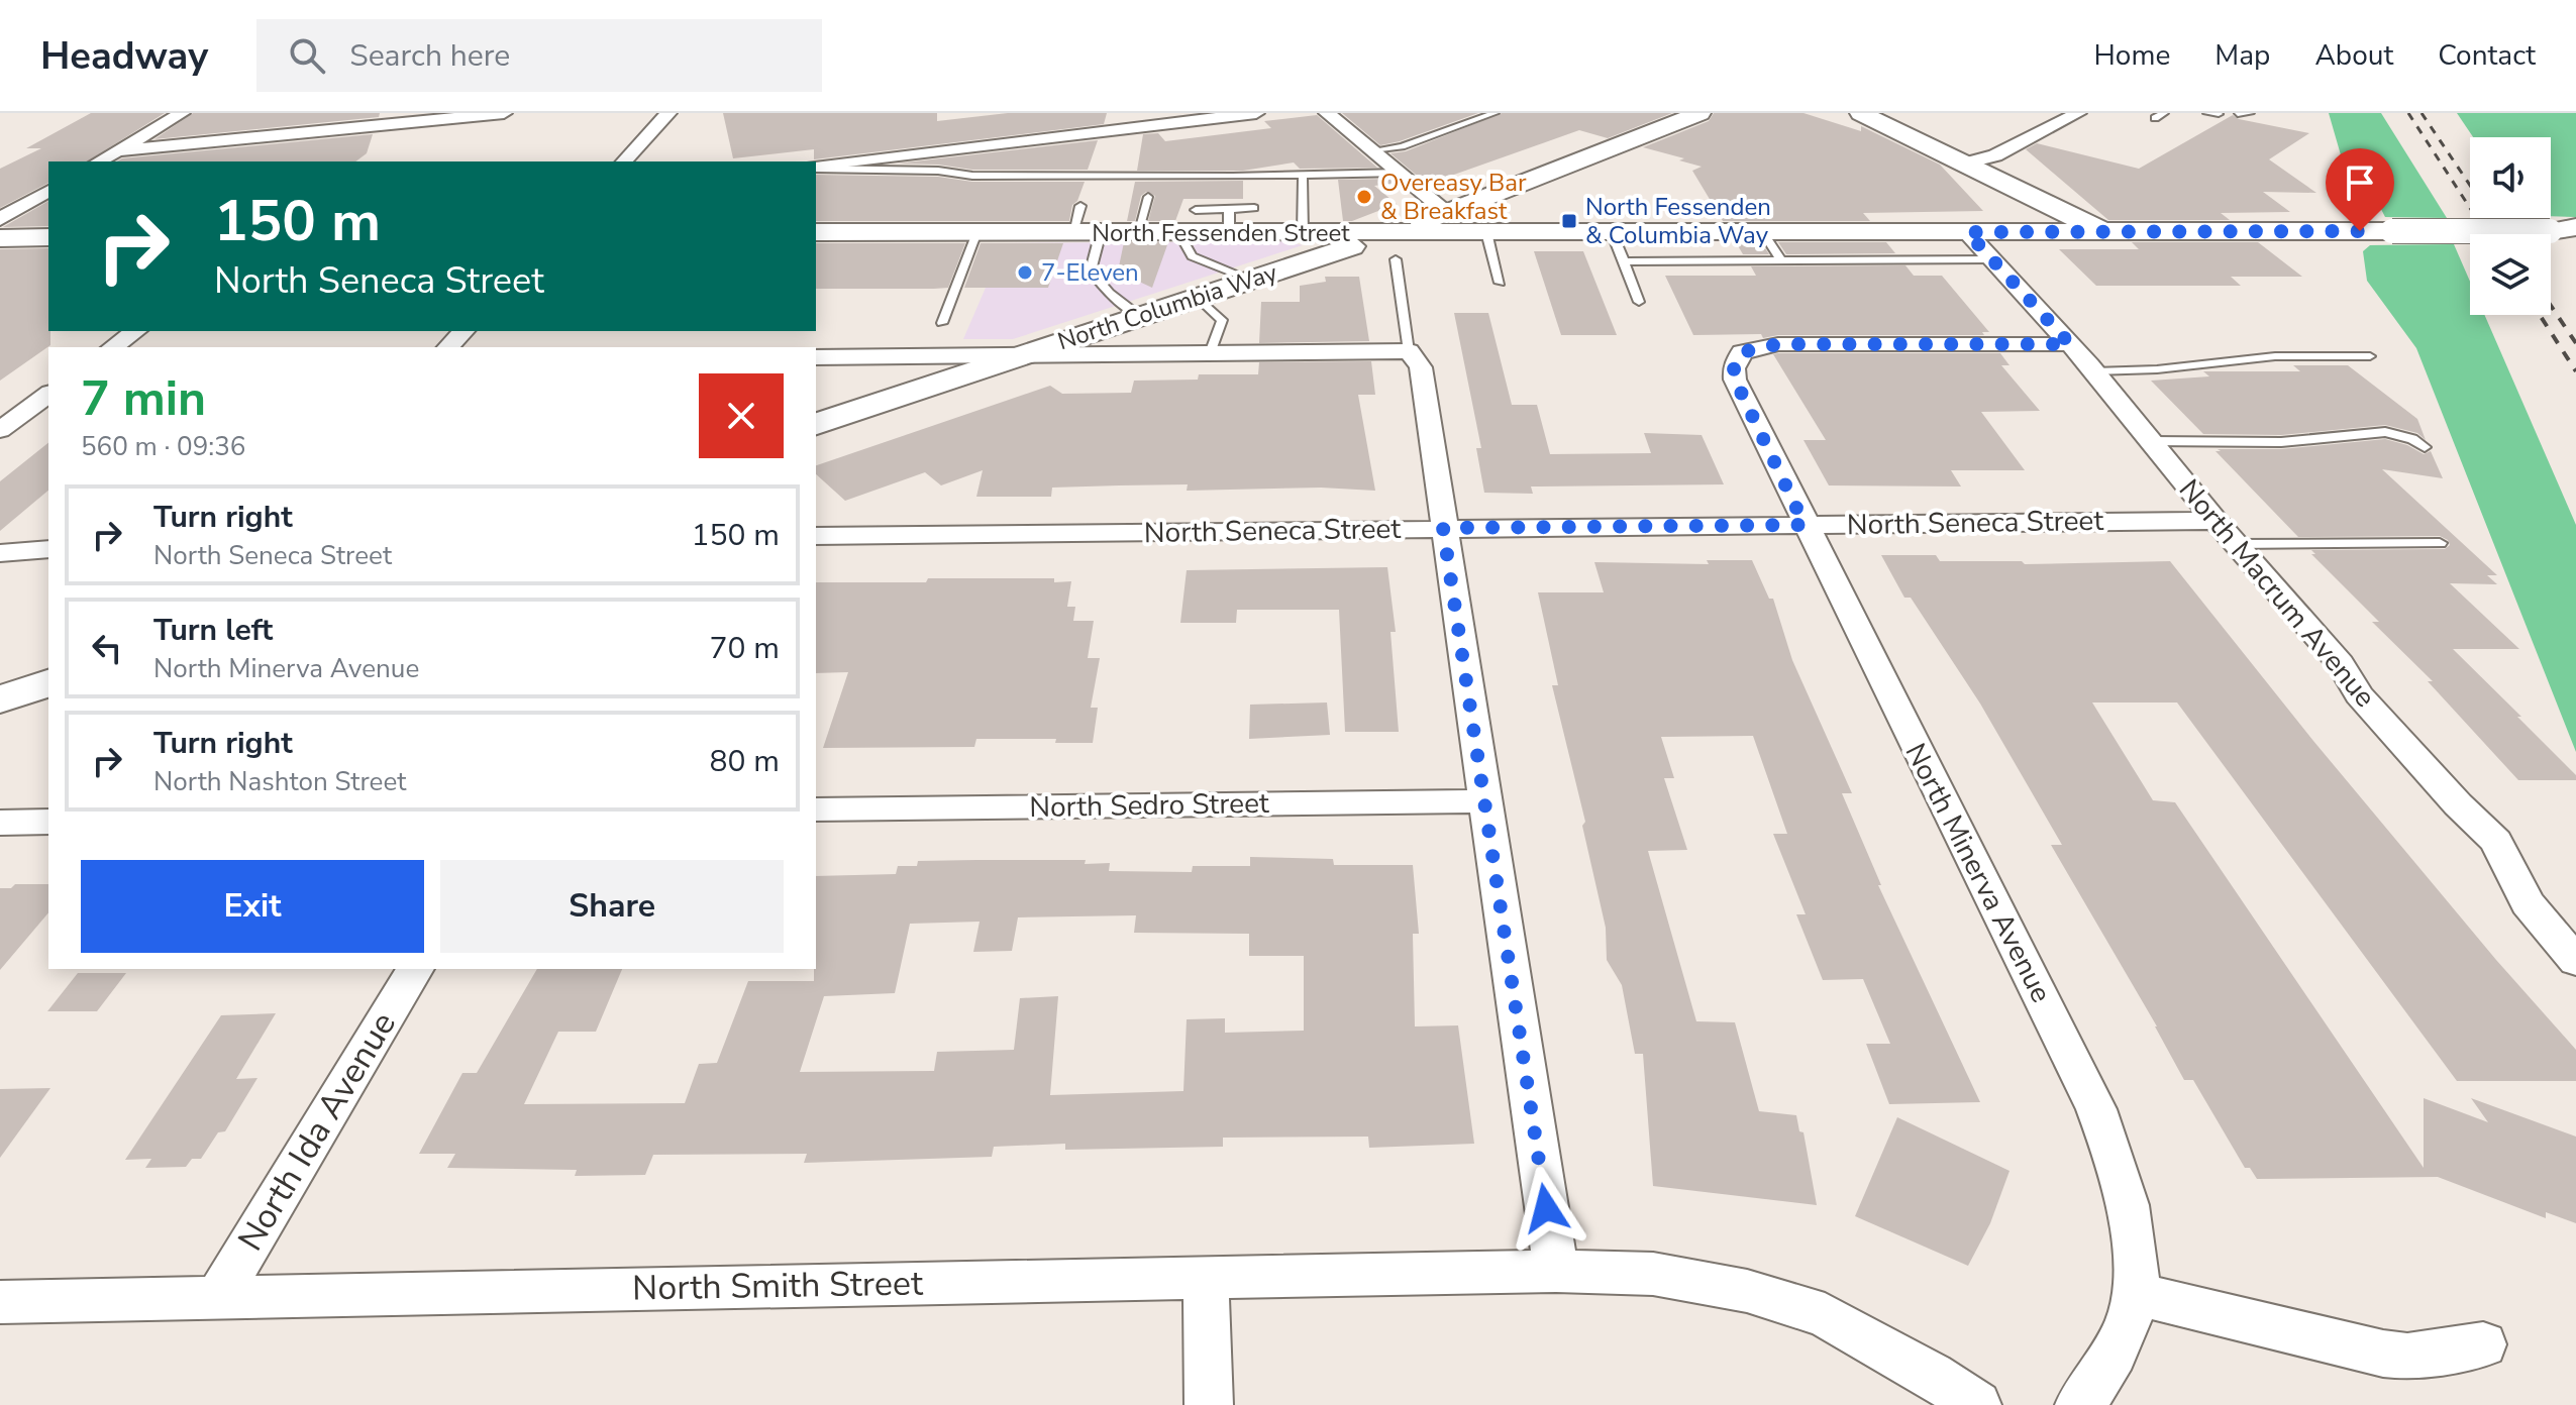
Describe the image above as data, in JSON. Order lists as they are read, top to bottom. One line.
{"streets":{"street":["North Fessenden Street","North Columbia Way","North Seneca Street","North Macrum Avenue","North Sedro Street","North Minerva Avenue","North Ida Avenue","North Smith Street"]},"crossings":[["North Fessenden Street","North Columbia Way"],["North Fessenden Street","North Macrum Avenue"],["North Seneca Street","North Macrum Avenue"],["North Seneca Street","North Minerva Avenue"],["North Macrum Avenue","North Minerva Avenue"],["North Ida Avenue","North Smith Street"]],"places":{"other":["Overeasy Bar & Breakfast","7-Eleven"],"transit":["North Fessenden & Columbia Way"]},"page":{"header":"Headway","search":"Search here","nav":["Home","Map","About","Contact"],"turn":["150 m","North Seneca Street"],"heading":["7 min","560 m · 09:36"],"list":[{"name":"Turn right","note":"North Seneca Street","value":"150 m"},{"name":"Turn left","note":"North Minerva Avenue","value":"70 m"},{"name":"Turn right","note":"North Nashton Street","value":"80 m"}],"buttons":["Exit","Share"]}}
